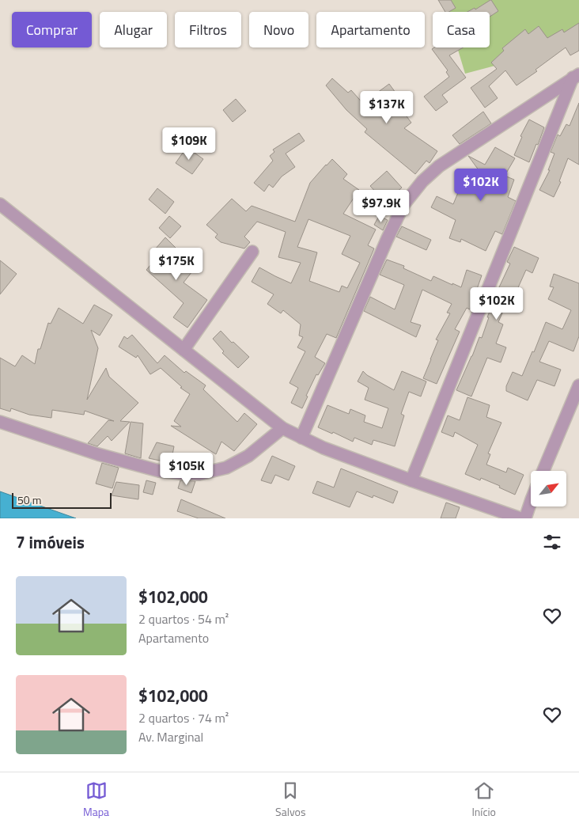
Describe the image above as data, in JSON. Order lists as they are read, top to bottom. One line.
{"scale_bar":"50 m","north":"top right","page":{"chip":["Comprar","Alugar","Filtros","Novo","Apartamento","Casa"],"price":["$137K","$109K","$102K","$97.9K","$175K","$102K","$105K"],"scale":"50 m","heading":"7 imóveis","list":[{"name":"$102,000","note":"2 quartos · 54 m² · Apartamento"},{"name":"$102,000","note":"2 quartos · 74 m² · Av. Marginal"}],"tabs":["Mapa","Salvos","Início"]}}
